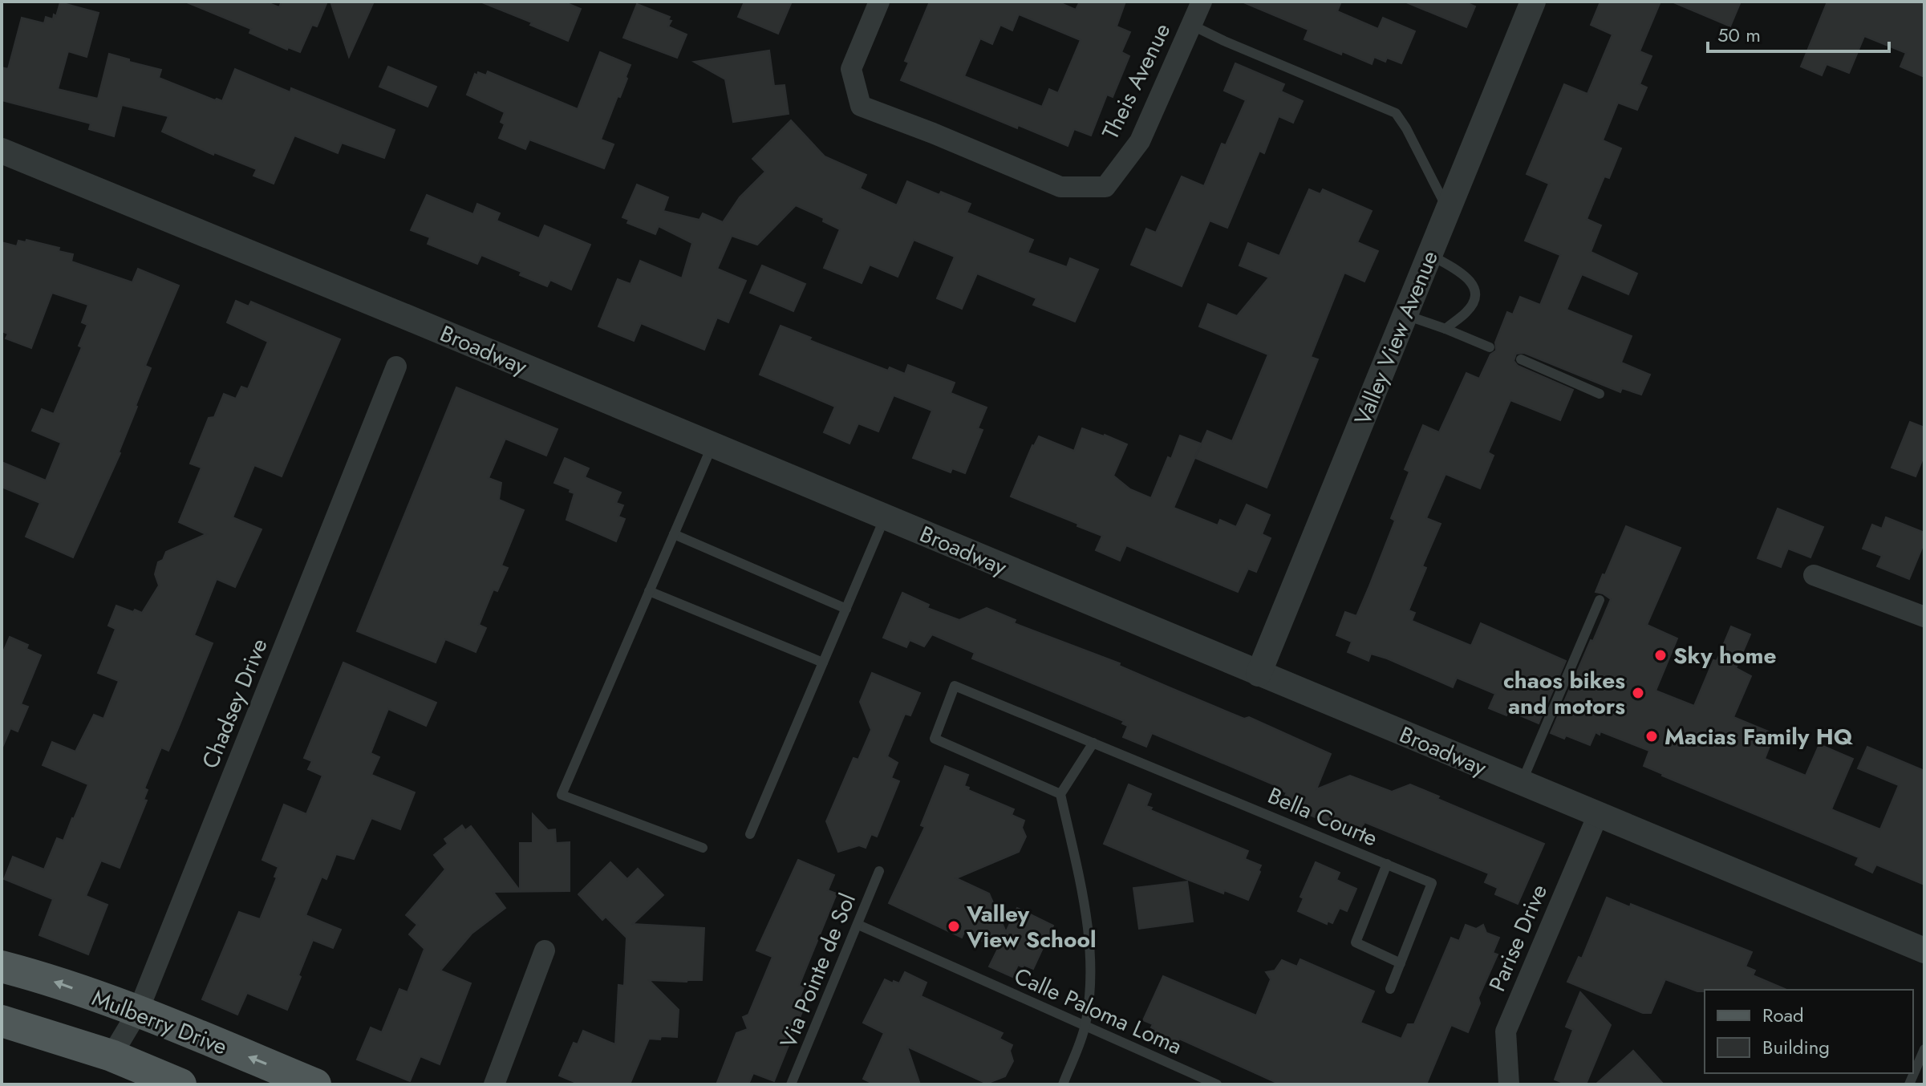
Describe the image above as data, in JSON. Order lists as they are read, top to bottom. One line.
{"streets":{"main road":["Mulberry Drive"],"street":["Theis Avenue","Valley View Avenue","Broadway","Chadsey Drive","Parise Drive"],"lane":["Bella Courte","Via Pointe de Sol","Calle Paloma Loma"]},"crossings":[["Valley View Avenue","Broadway"],["Broadway","Parise Drive"],["Chadsey Drive","Mulberry Drive"],["Via Pointe de Sol","Calle Paloma Loma"]],"places":["Sky home","chaos bikes and motors","Macias Family HQ","Valley View School"],"legend":["Road","Building"],"scale_bar":"50 m"}
